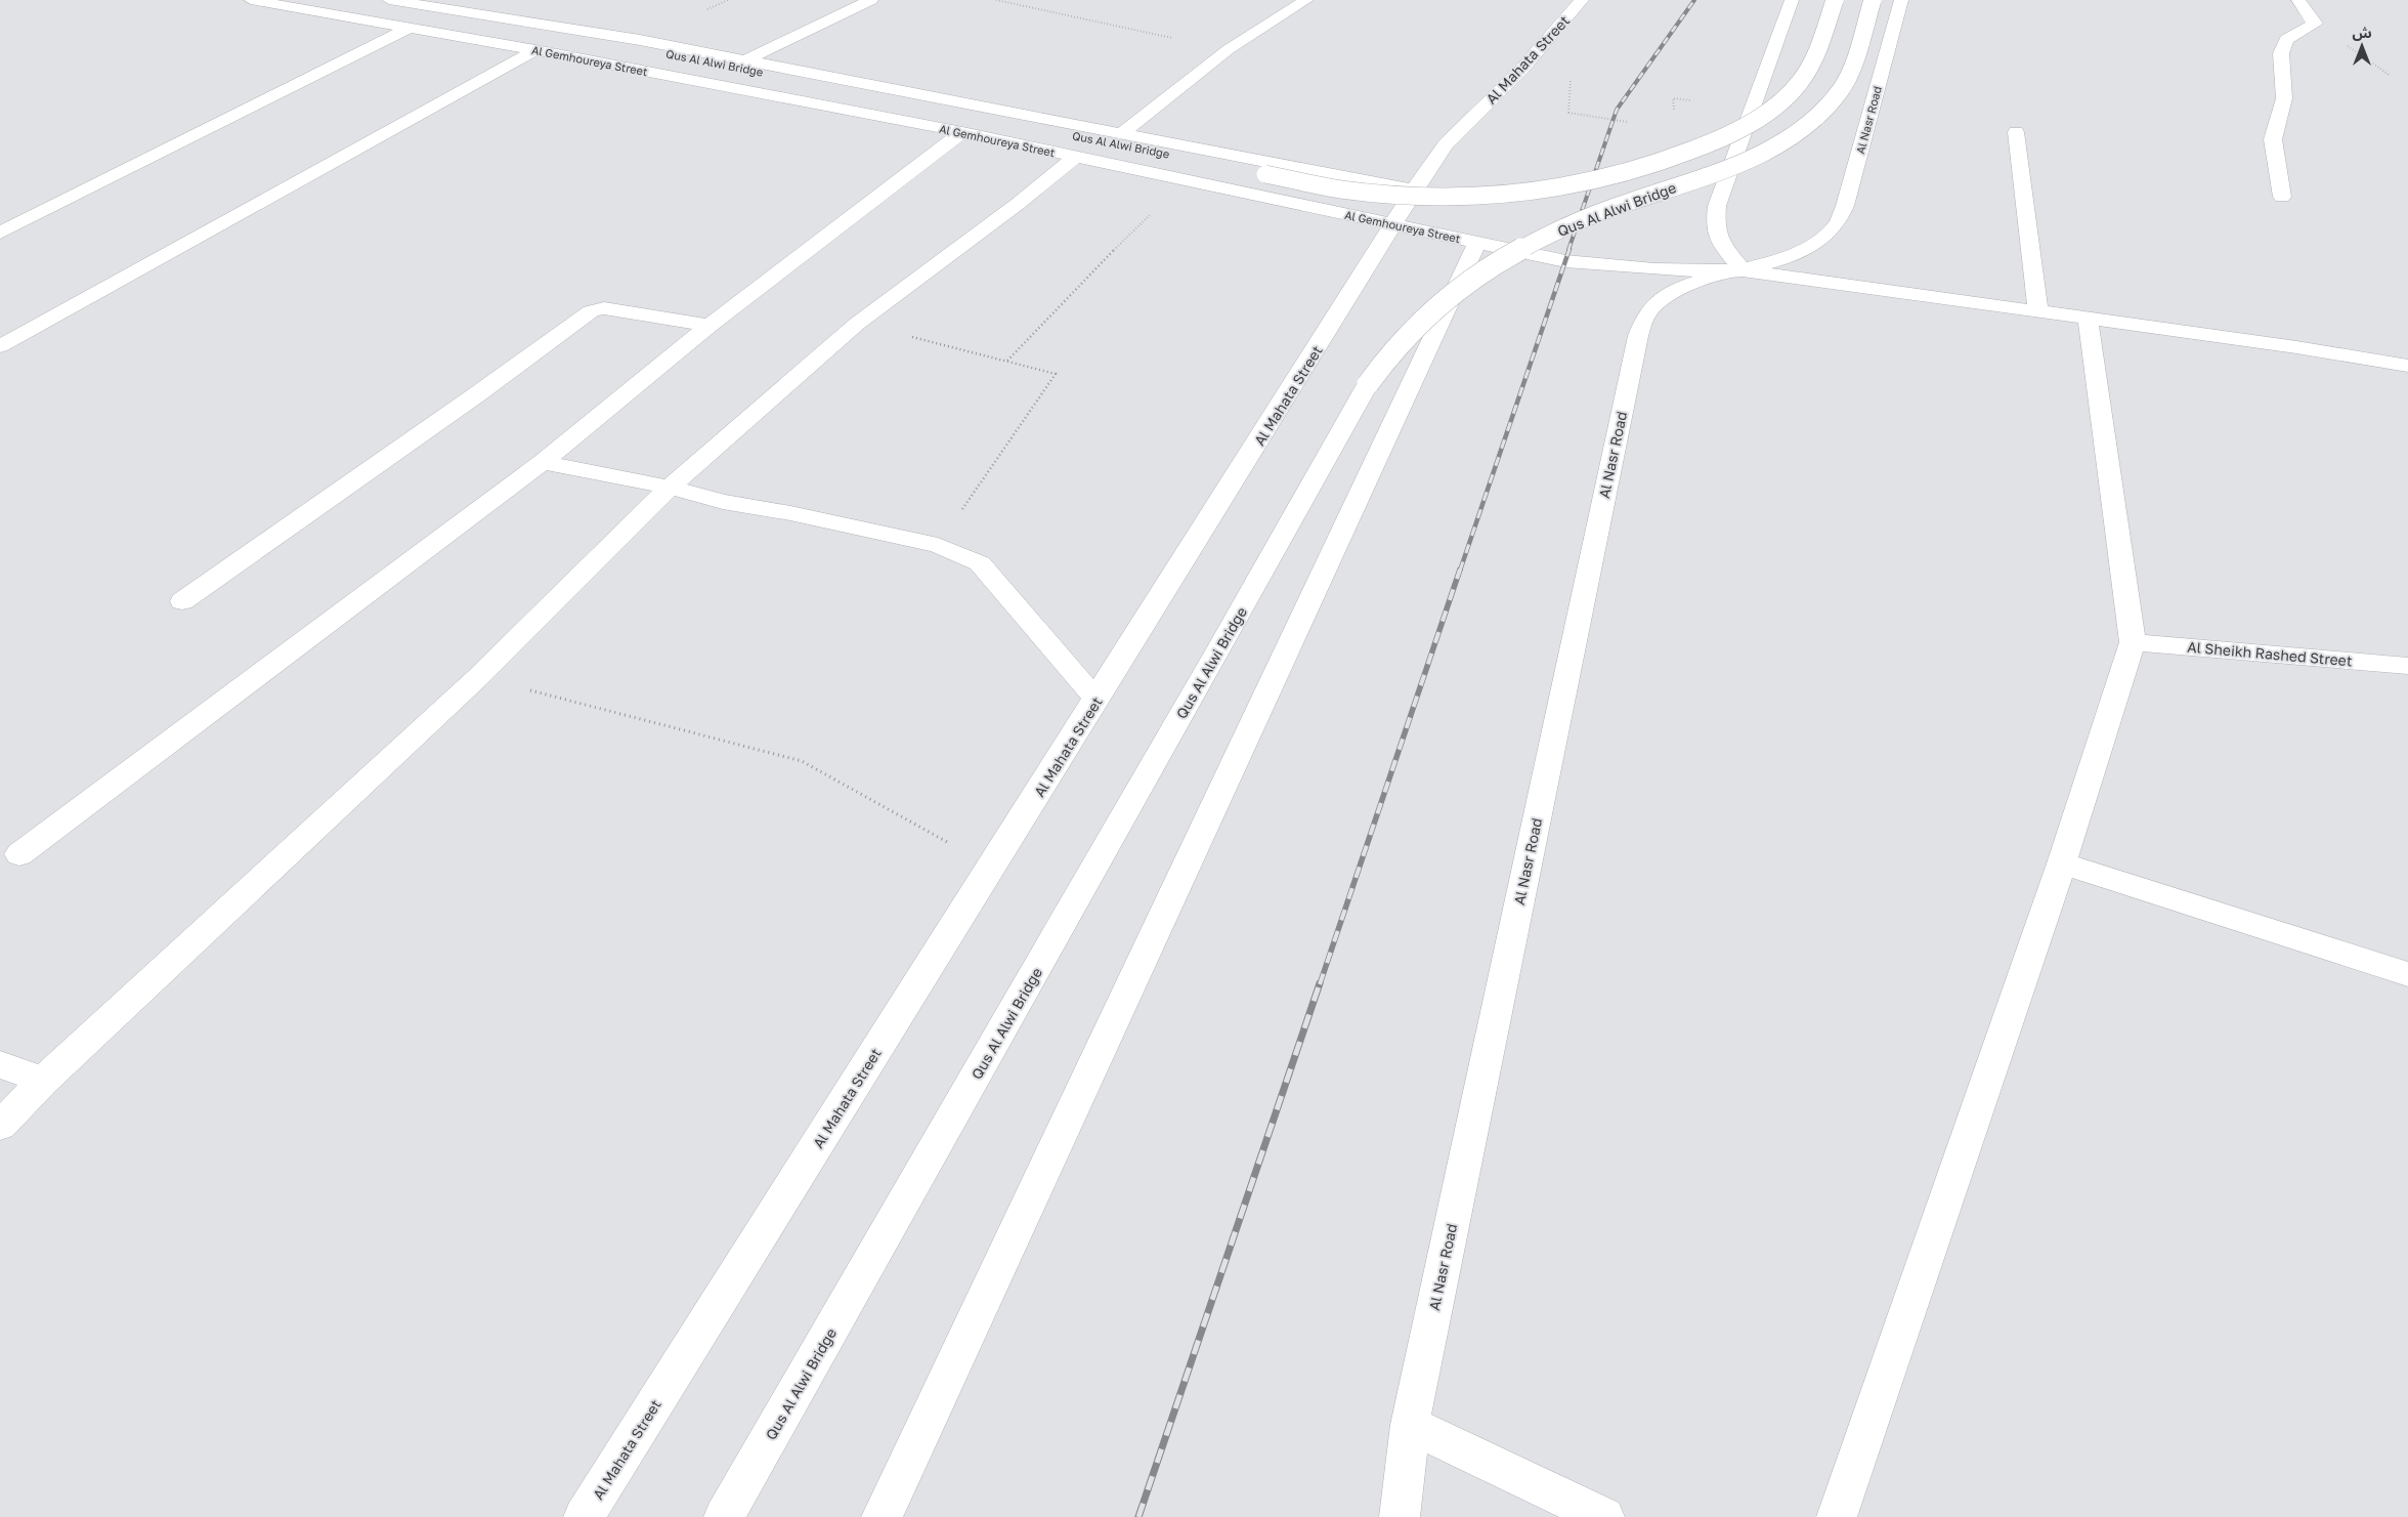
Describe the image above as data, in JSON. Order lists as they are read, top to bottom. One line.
{"streets":{"street":["Al Mahata Street","Al Gemhoureya Street","Qus Al Alwi Bridge","Al Nasr Road","Al Sheikh Rashed Street"]},"crossings":[["Al Mahata Street","Al Gemhoureya Street"],["Al Gemhoureya Street","Al Nasr Road"]],"north":"top"}
